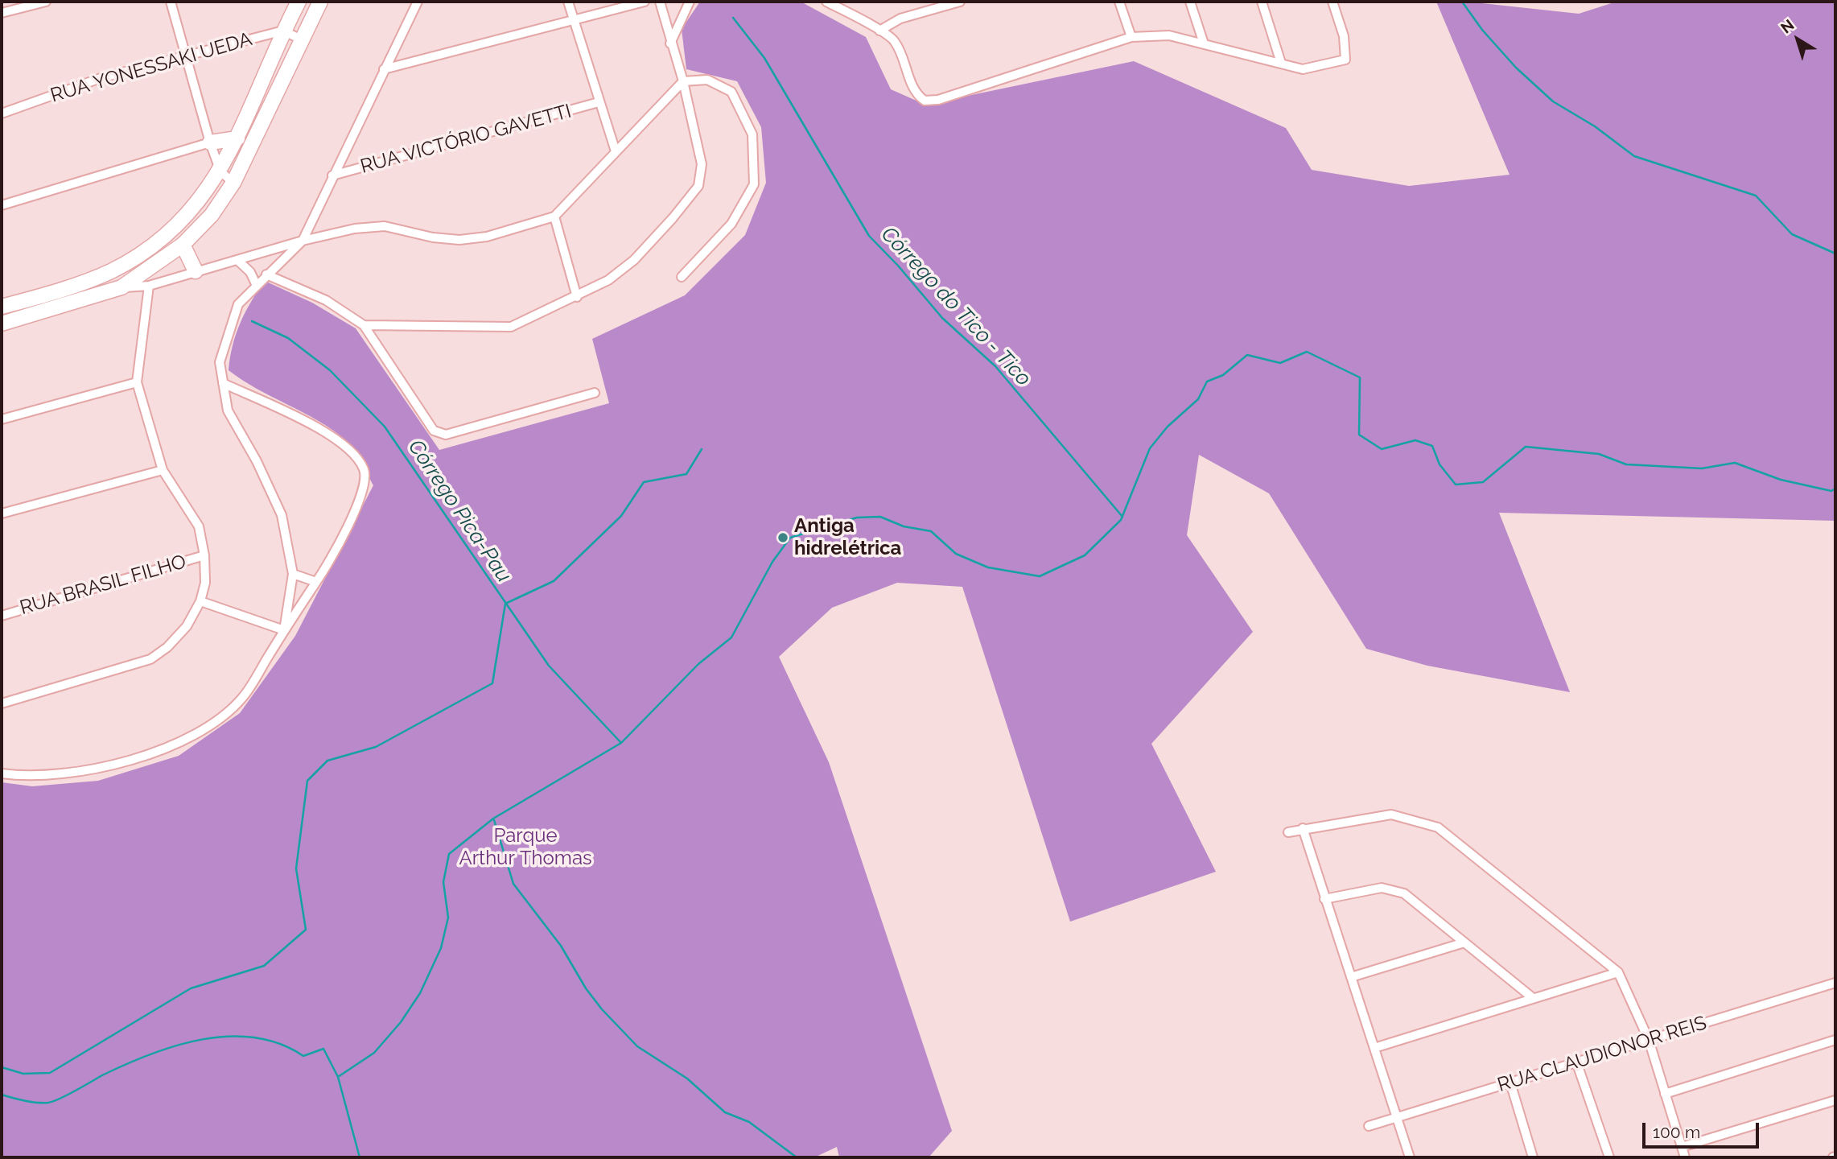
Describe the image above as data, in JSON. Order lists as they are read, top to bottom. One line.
{"streets":{"street":["RUA YONESSAKI UEDA","RUA VICTÓRIO GAVETTI","RUA BRASIL FILHO","RUA CLAUDIONOR REIS"]},"water":["Córrego do Tico - Tico","Córrego Pica-Pau"],"parks":["Parque Arthur Thomas"],"places":["Antiga hidrelétrica"],"scale_bar":"100 m","north":"top left"}
